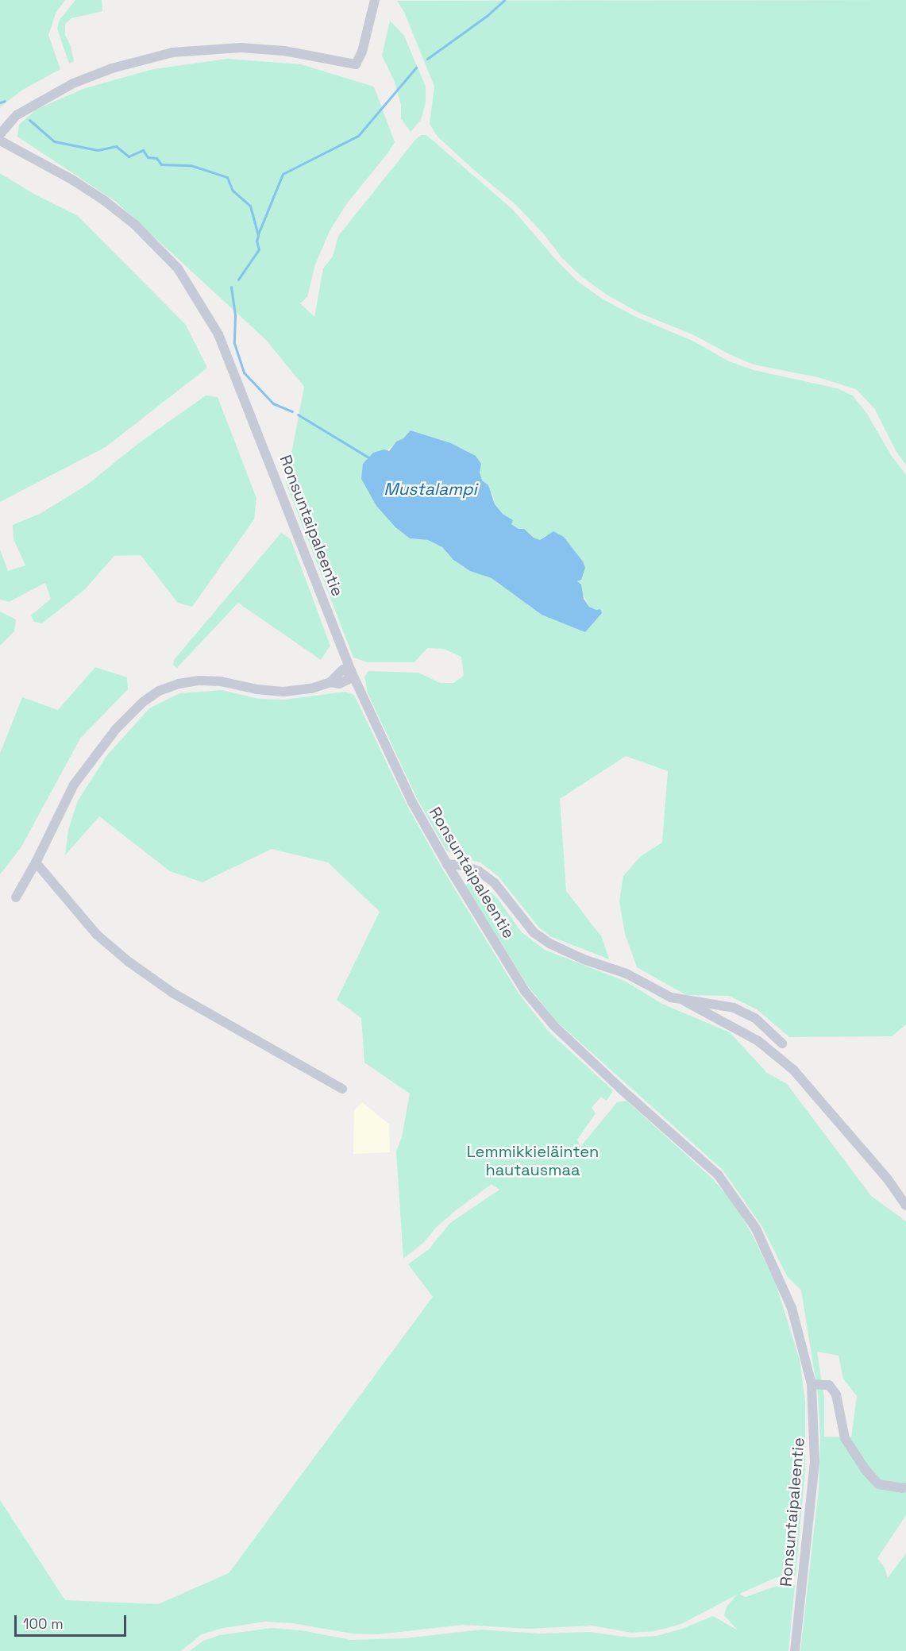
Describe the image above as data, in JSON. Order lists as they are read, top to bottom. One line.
{"streets":{"street":["Ronsuntaipaleentie"]},"water":["Mustalampi"],"parks":["Lemmikkieläinten hautausmaa"],"scale_bar":"100 m"}
